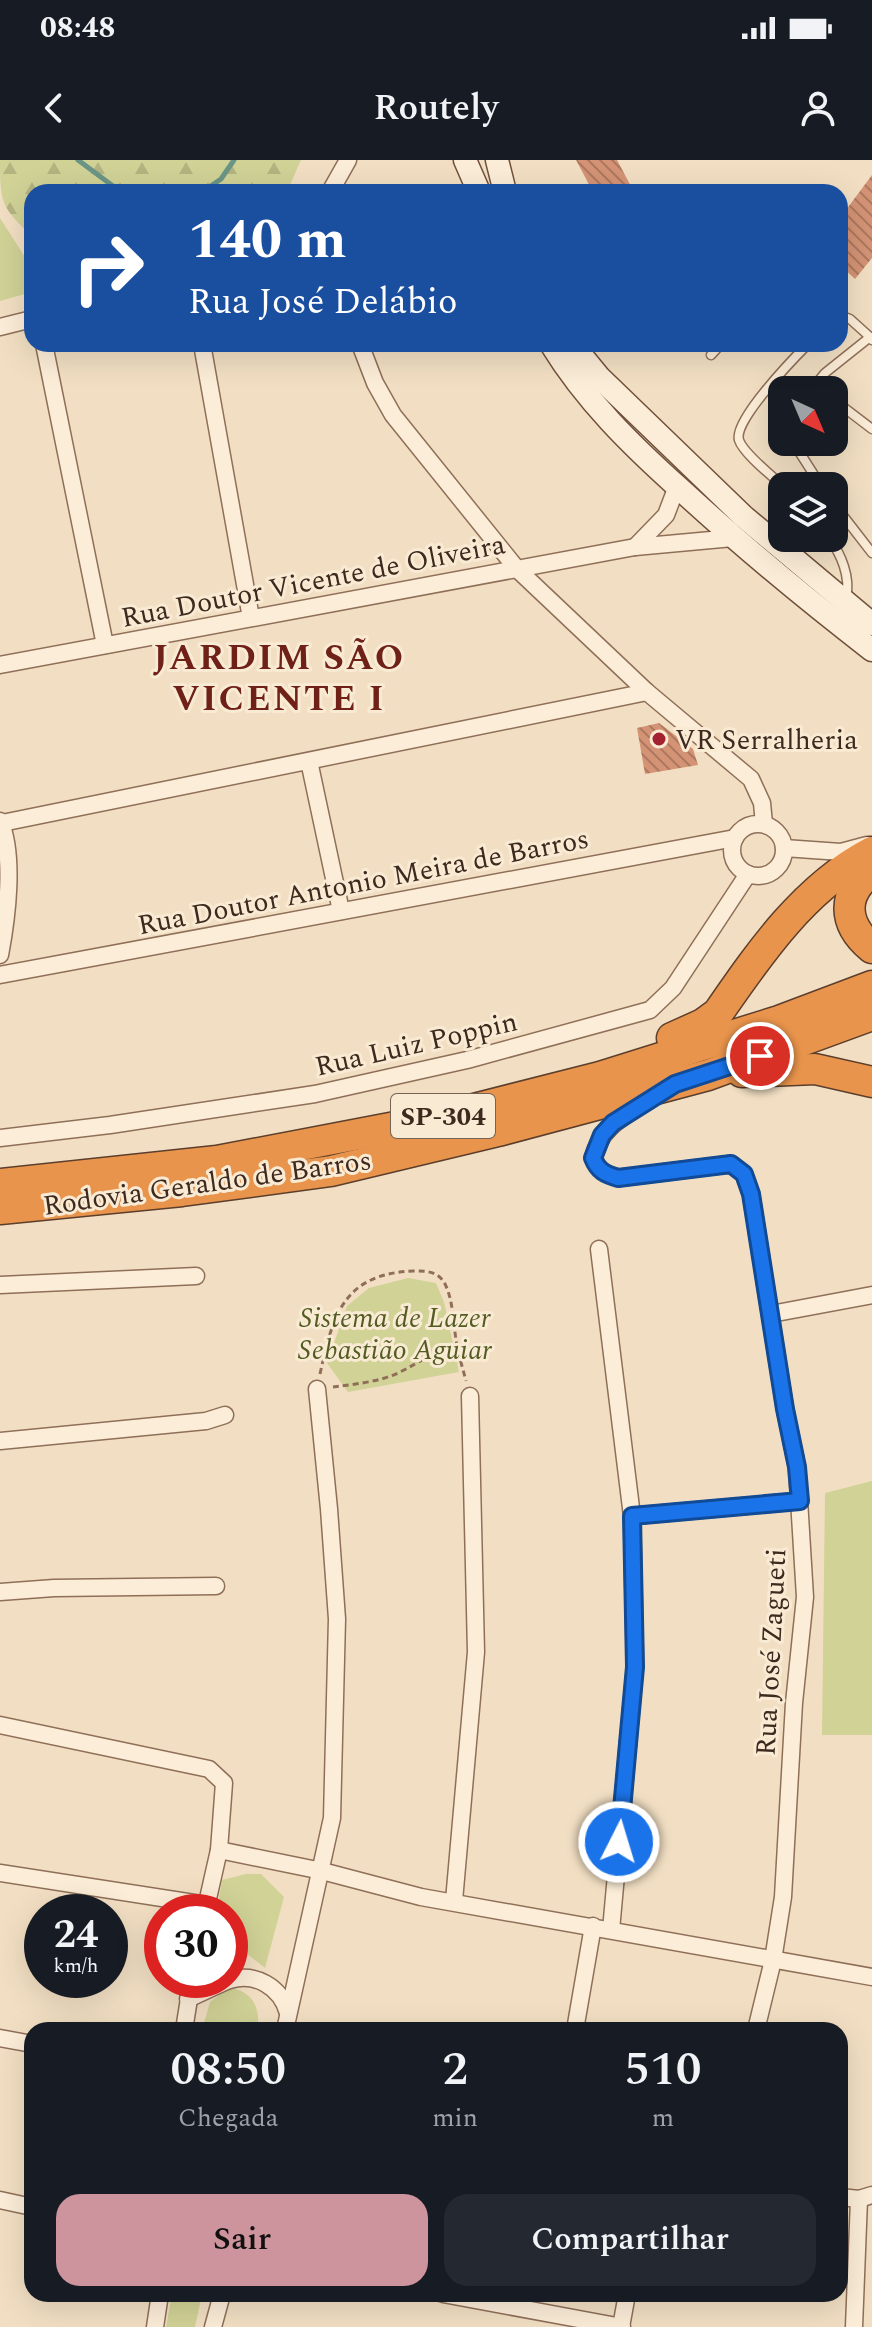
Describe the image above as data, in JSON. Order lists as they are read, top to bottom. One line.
{"streets":{"highway":["SP-304","Rodovia Geraldo de Barros"],"street":["Rua Doutor Vicente de Oliveira","Rua Doutor Antonio Meira de Barros","Rua Luiz Poppin","Rua José Zagueti"]},"crossings":[["Rua Doutor Antonio Meira de Barros","Rua Luiz Poppin"],["Rodovia Geraldo de Barros","Rua José Zagueti"]],"districts":["JARDIM SÃO VICENTE I"],"parks":["Sistema de Lazer Sebastião Aguiar"],"places":["VR Serralheria"],"north":"bottom right","page":{"status":"08:48","header":"Routely","turn":["140 m","Rua José Delábio"],"speed":"24 km/h","limit":"30","eta":["08:50","Chegada","2","min","510","m"],"buttons":["Sair","Compartilhar"]}}
